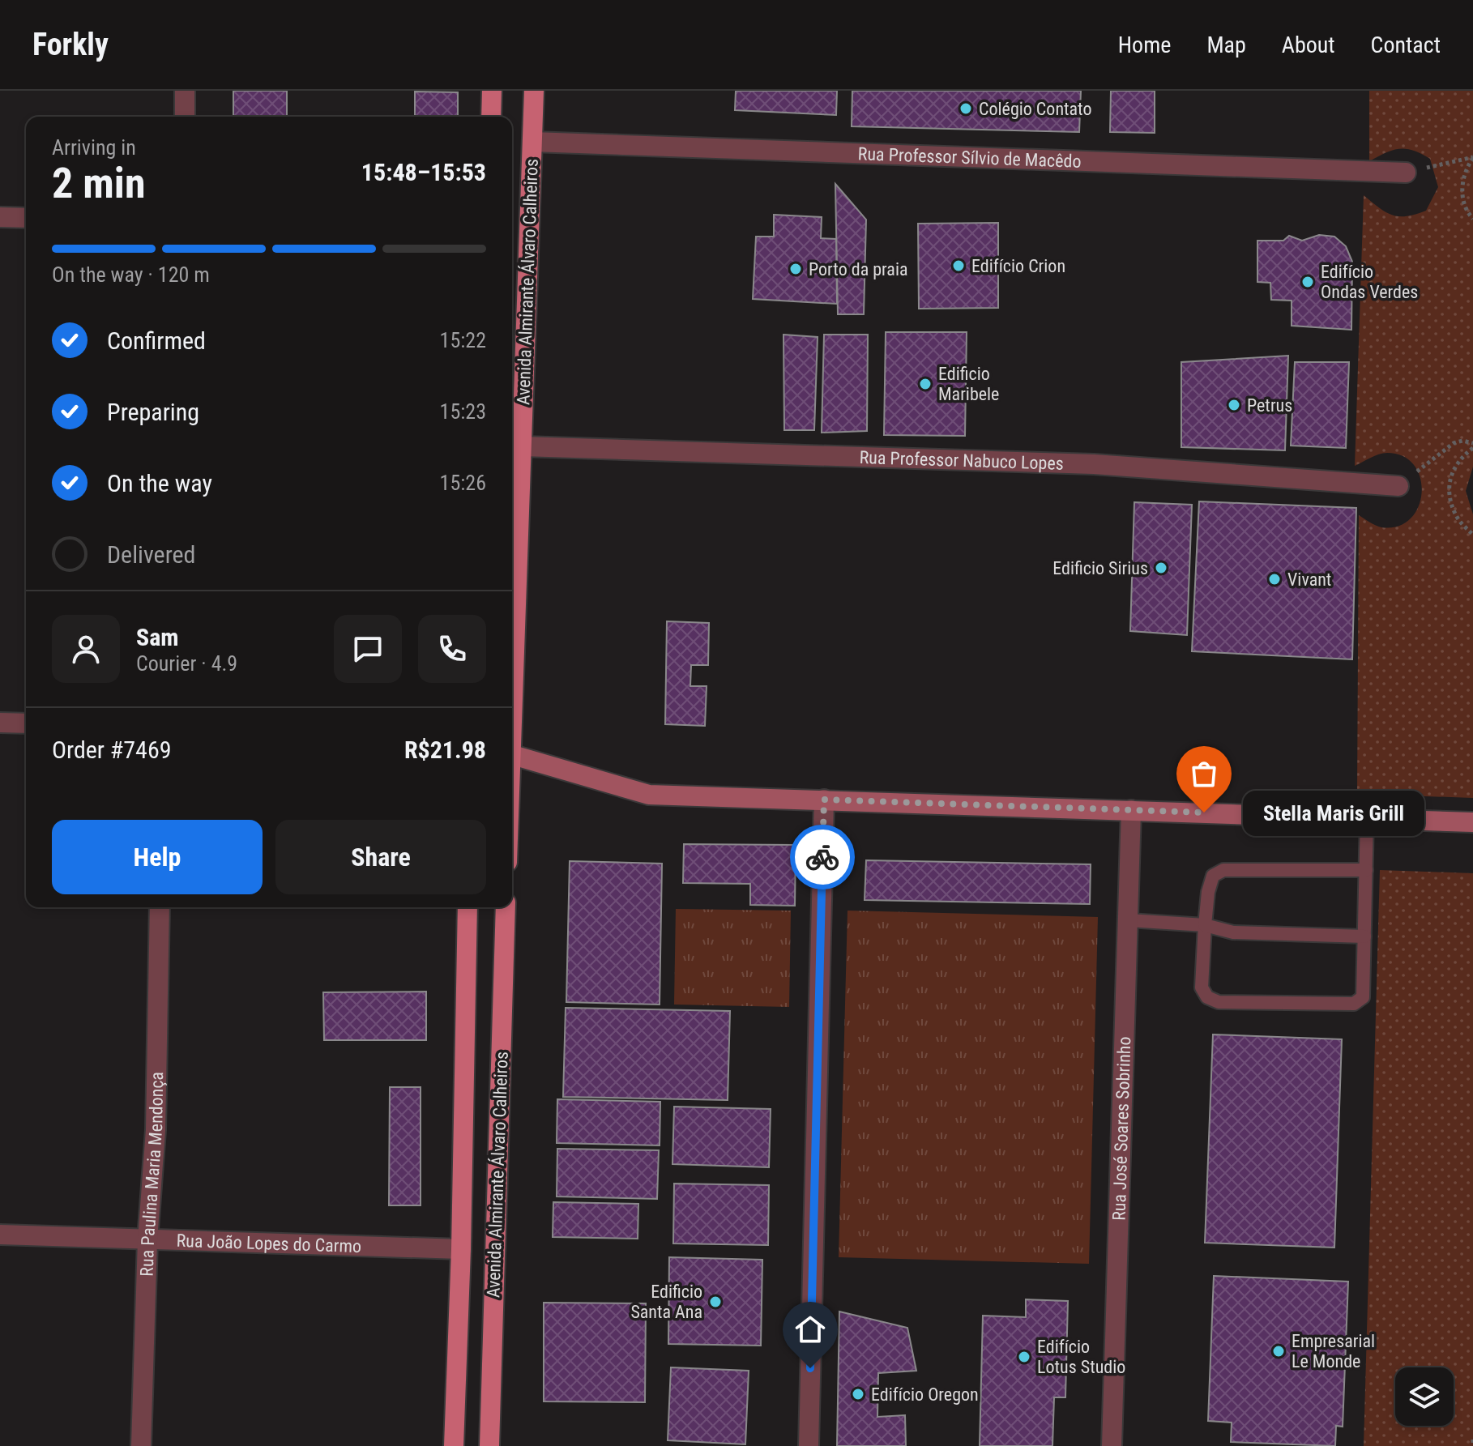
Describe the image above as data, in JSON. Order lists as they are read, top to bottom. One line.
{"streets":{"main road":["Avenida Almirante Álvaro Calheiros"],"street":["Rua Professor Sílvio de Macêdo","Rua Professor Nabuco Lopes","Rua José Soares Sobrinho","Rua Paulina Maria Mendonça","Rua João Lopes do Carmo"]},"crossings":[["Rua Professor Sílvio de Macêdo","Avenida Almirante Álvaro Calheiros"],["Avenida Almirante Álvaro Calheiros","Rua Professor Nabuco Lopes"],["Avenida Almirante Álvaro Calheiros","Rua João Lopes do Carmo"],["Rua Paulina Maria Mendonça","Rua João Lopes do Carmo"]],"places":["Colégio Contato","Edifício Crion","Porto da praia","Edifício Ondas Verdes","Edificio Maribele","Petrus","Edificio Sirius","Vivant","Stella Maris Grill","Edificio Santa Ana","Empresarial Le Monde","Edifício Lotus Studio","Edifício Oregon"],"page":{"header":"Forkly","nav":["Home","Map","About","Contact"],"heading":["2 min","Arriving in","15:48–15:53"],"panel":["Sam","Courier · 4.9","Order #7469","R$21.98"],"bar":"On the way · 120 m","list":[["Confirmed","15:22"],["Preparing","15:23"],["On the way","15:26"],"Delivered"],"bubble":"Stella Maris Grill","buttons":["Help","Share"]}}
